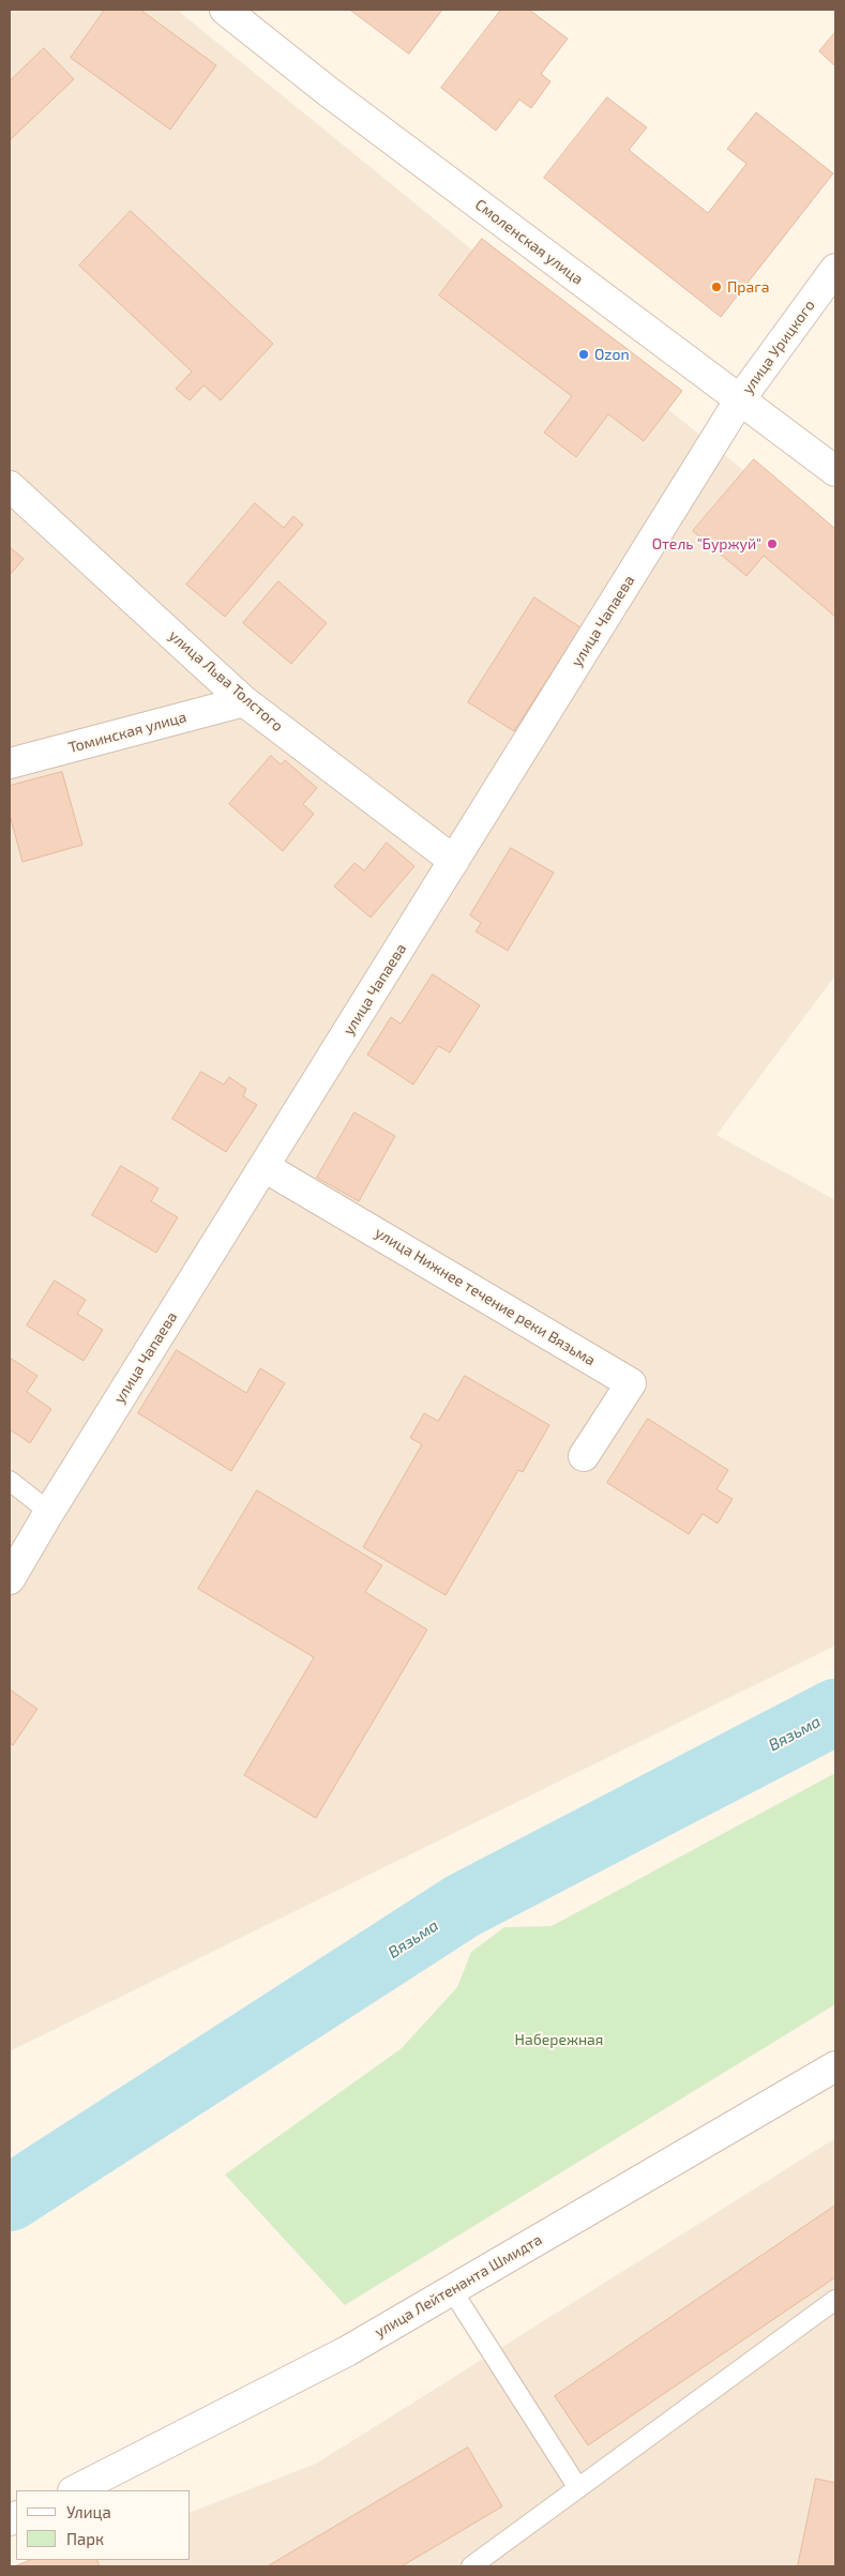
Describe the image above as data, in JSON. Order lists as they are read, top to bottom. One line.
{"streets":{"street":["Смоленская улица","улица Урицкого","улица Чапаева","улица Льва Толстого","Томинская улица","улица Нижнее течение реки Вязьма","улица Лейтенанта Шмидта"]},"crossings":[["Смоленская улица","улица Урицкого"],["Смоленская улица","улица Чапаева"],["улица Урицкого","улица Чапаева"],["улица Чапаева","улица Льва Толстого"],["улица Чапаева","улица Нижнее течение реки Вязьма"],["улица Льва Толстого","Томинская улица"]],"water":["Вязьма"],"parks":["Набережная"],"places":["Прага","Ozon","Отель \"Буржуй\""],"legend":["Улица","Парк"]}
